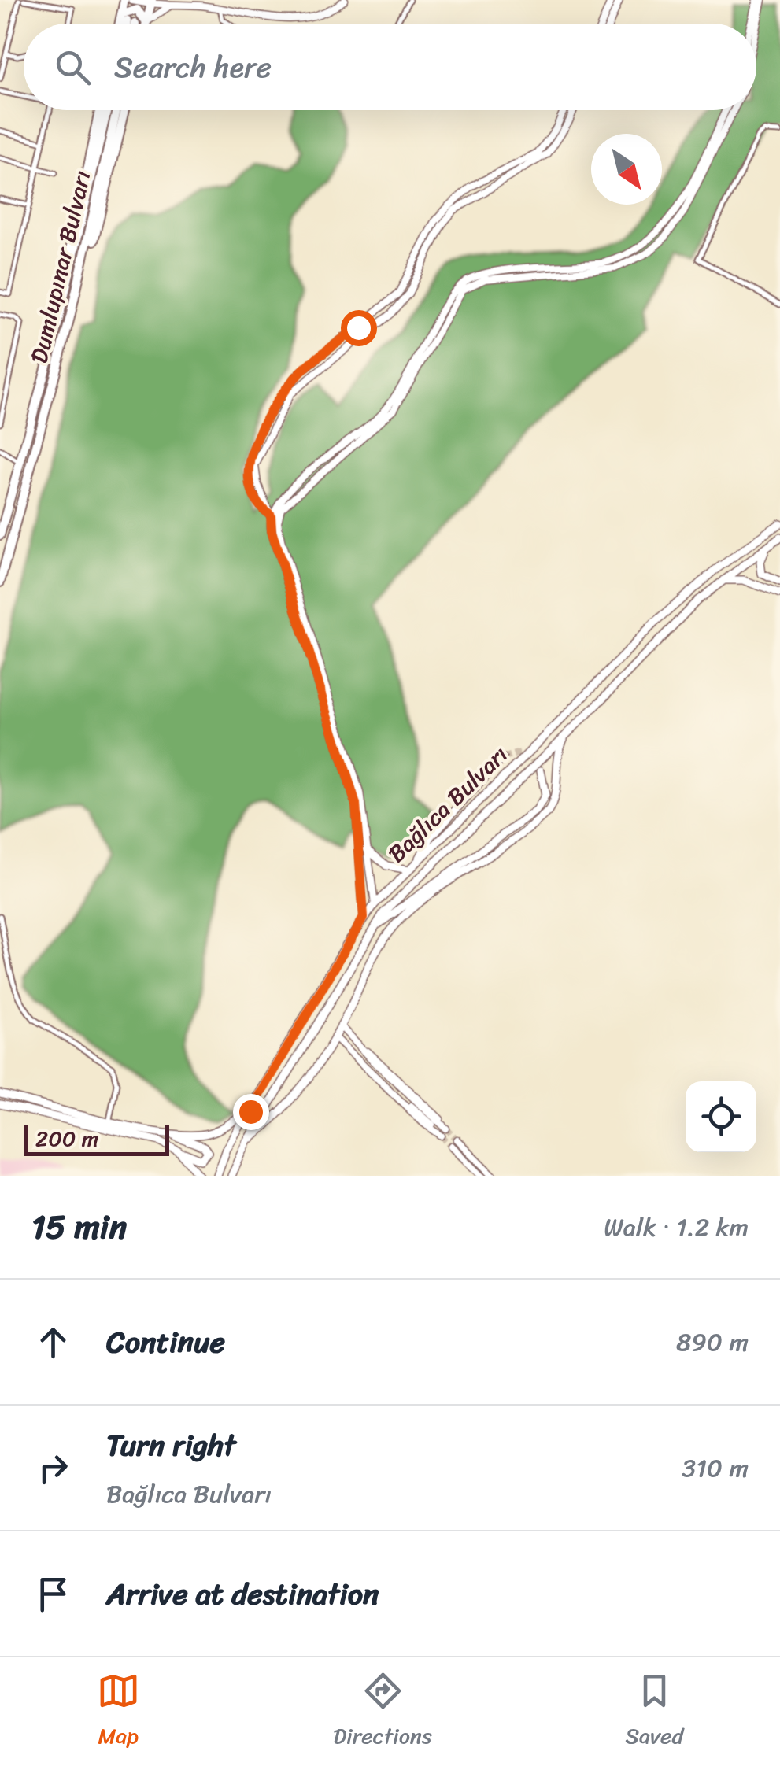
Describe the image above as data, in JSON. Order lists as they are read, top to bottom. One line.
{"streets":{"highway":["Dumlupınar Bulvarı"],"main road":["Bağlıca Bulvarı"]},"scale_bar":"200 m","north":"bottom right","page":{"search":"Search here","scale":"200 m","heading":["15 min","Walk · 1.2 km"],"list":[["Continue","890 m"],["Turn right","Bağlıca Bulvarı","310 m"],"Arrive at destination"],"nav":["Map","Directions","Saved"]}}
